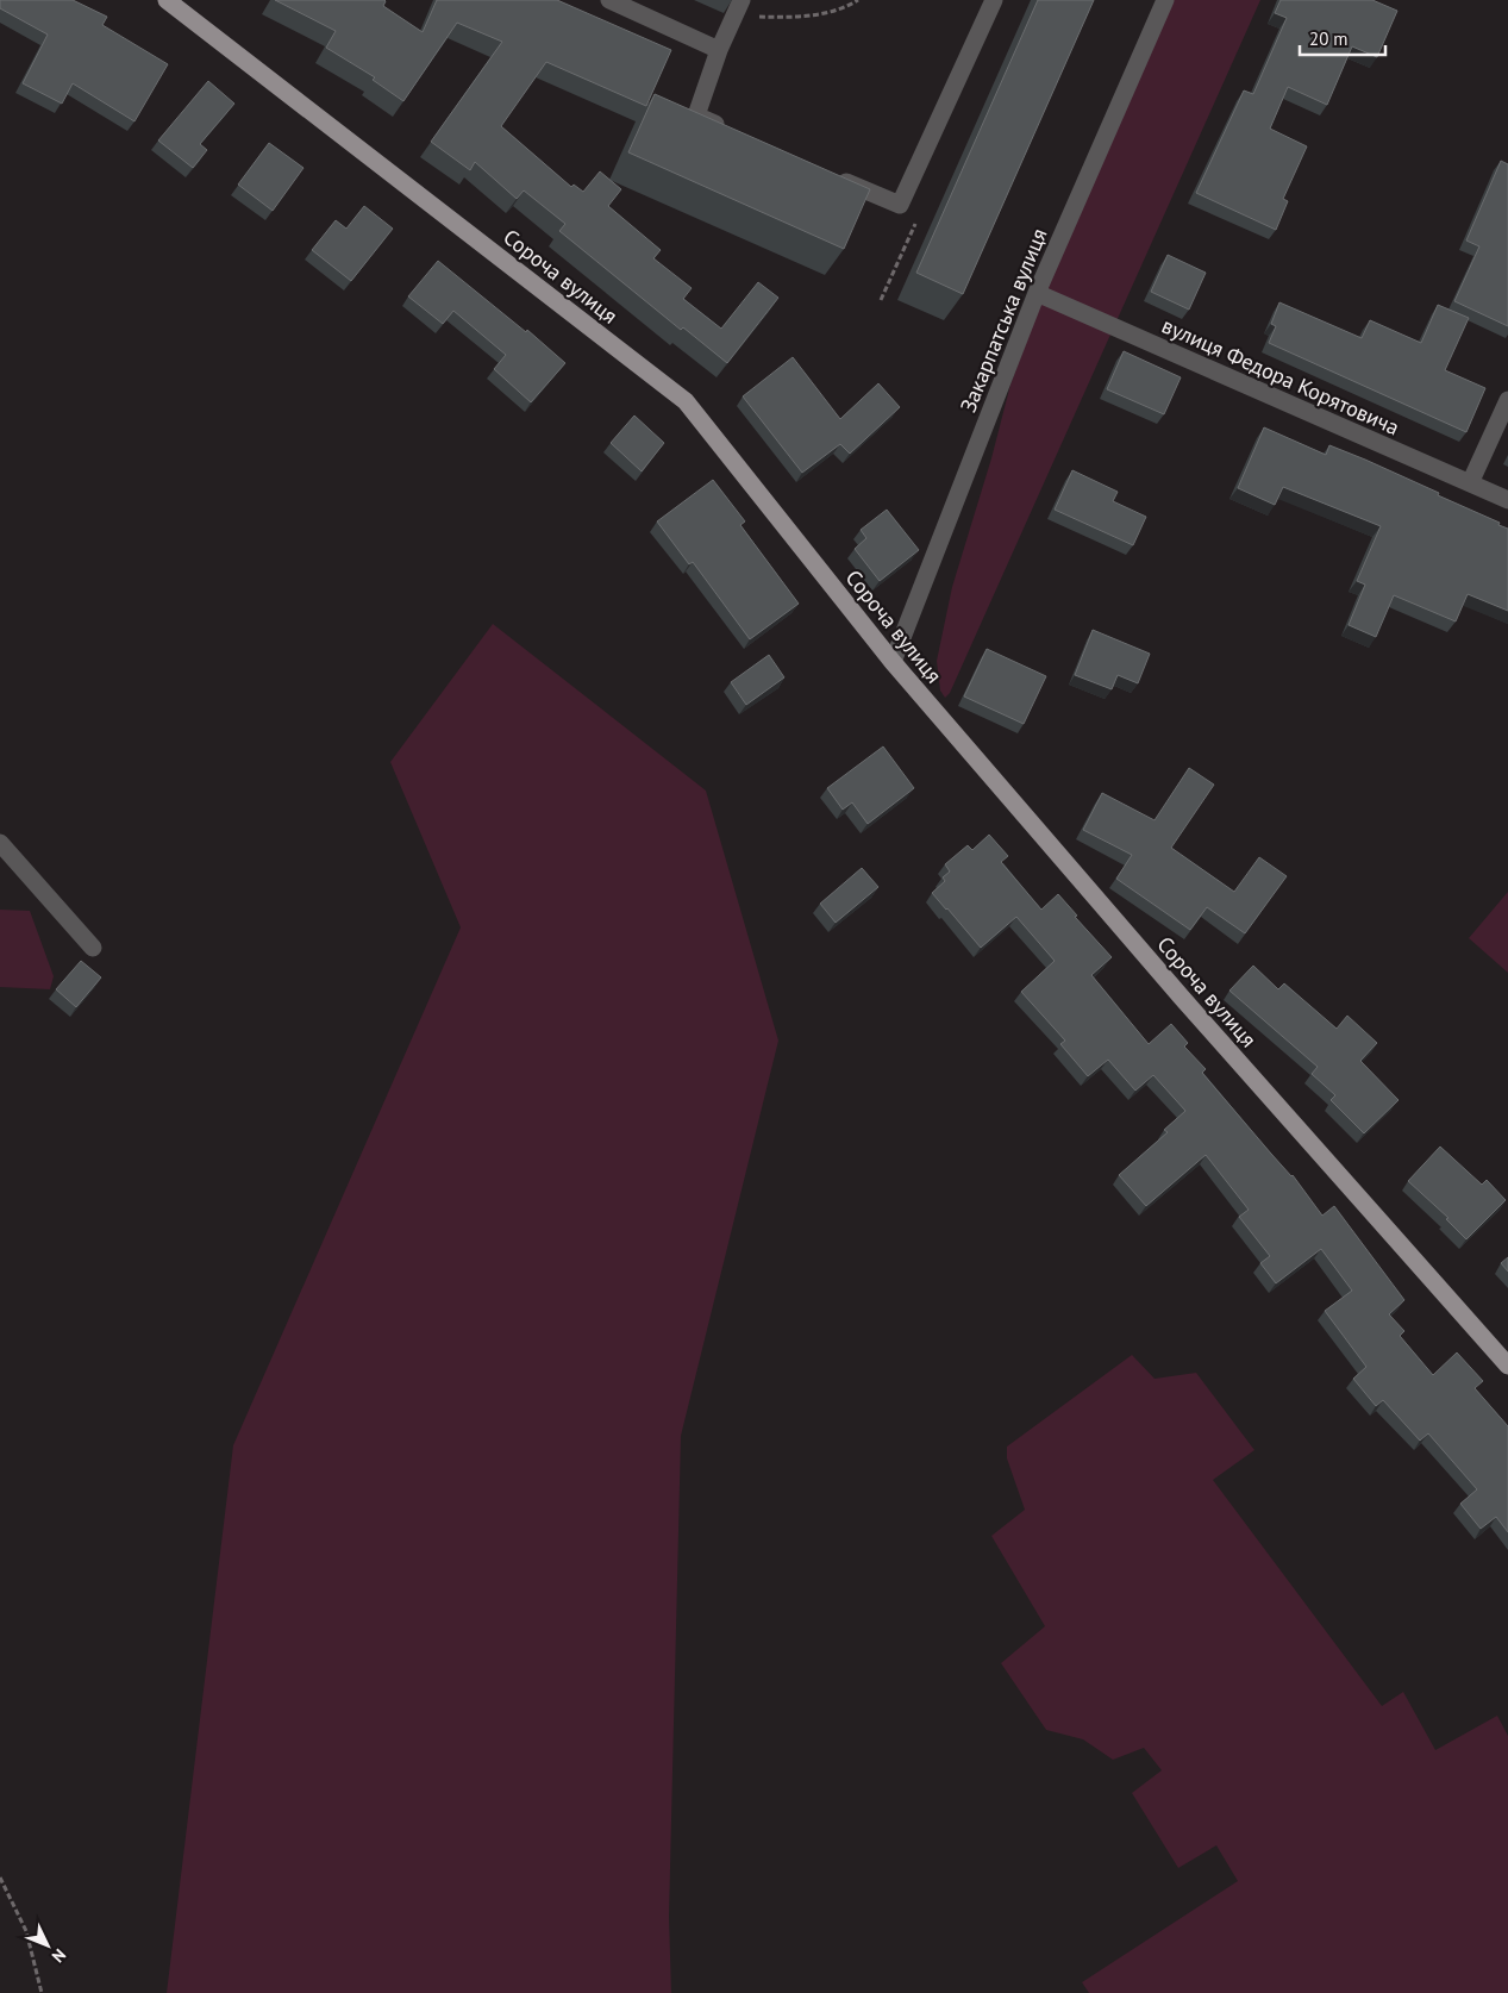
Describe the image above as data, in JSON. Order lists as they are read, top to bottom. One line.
{"streets":{"main road":["Сороча вулиця"],"street":["Закарпатська вулиця","вулиця Федора Корятовича"]},"crossings":[["Сороча вулиця","Закарпатська вулиця"],["Закарпатська вулиця","вулиця Федора Корятовича"]],"scale_bar":"20 m","north":"bottom right"}
